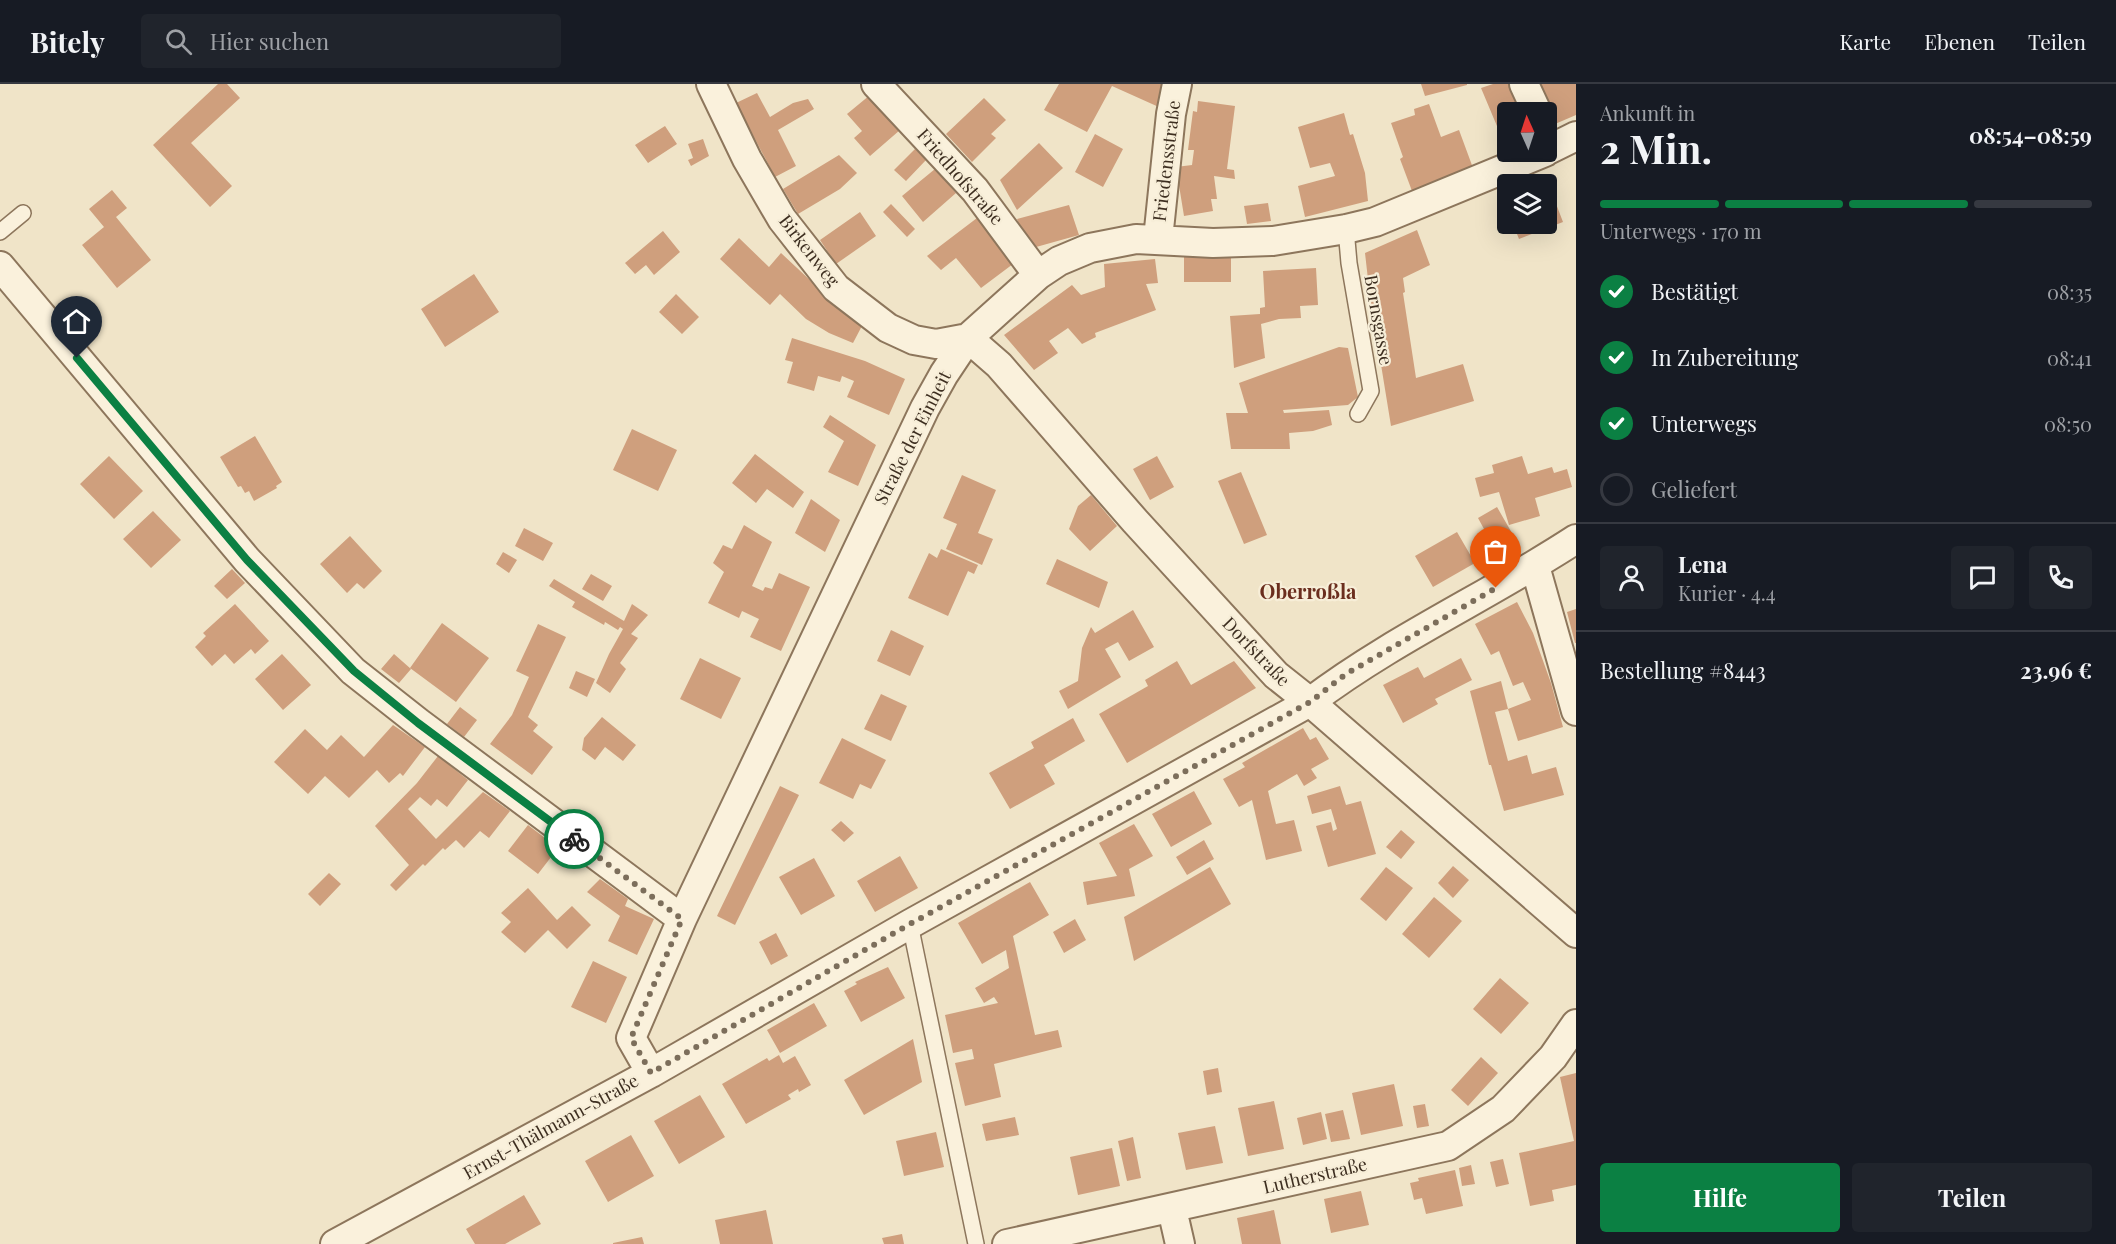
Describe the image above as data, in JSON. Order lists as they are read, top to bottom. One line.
{"streets":{"street":["Friedensstraße","Friedhofstraße","Birkenweg","Straße der Einheit","Dorfstraße","Ernst-Thälmann-Straße","Lutherstraße"],"lane":["Bornsgasse"]},"crossings":[["Friedensstraße","Straße der Einheit"],["Friedhofstraße","Straße der Einheit"],["Birkenweg","Straße der Einheit"],["Birkenweg","Dorfstraße"],["Bornsgasse","Straße der Einheit"],["Straße der Einheit","Dorfstraße"],["Straße der Einheit","Ernst-Thälmann-Straße"],["Dorfstraße","Ernst-Thälmann-Straße"]],"districts":["Oberroßla"],"north":"top","page":{"header":"Bitely","search":"Hier suchen","nav":["Karte","Ebenen","Teilen"],"heading":["2 Min.","Ankunft in","08:54–08:59"],"panel":["Lena","Kurier · 4.4","Bestellung #8443","23.96 €"],"bar":"Unterwegs · 170 m","list":[["Bestätigt","08:35"],["In Zubereitung","08:41"],["Unterwegs","08:50"],"Geliefert"],"buttons":["Hilfe","Teilen"]}}
